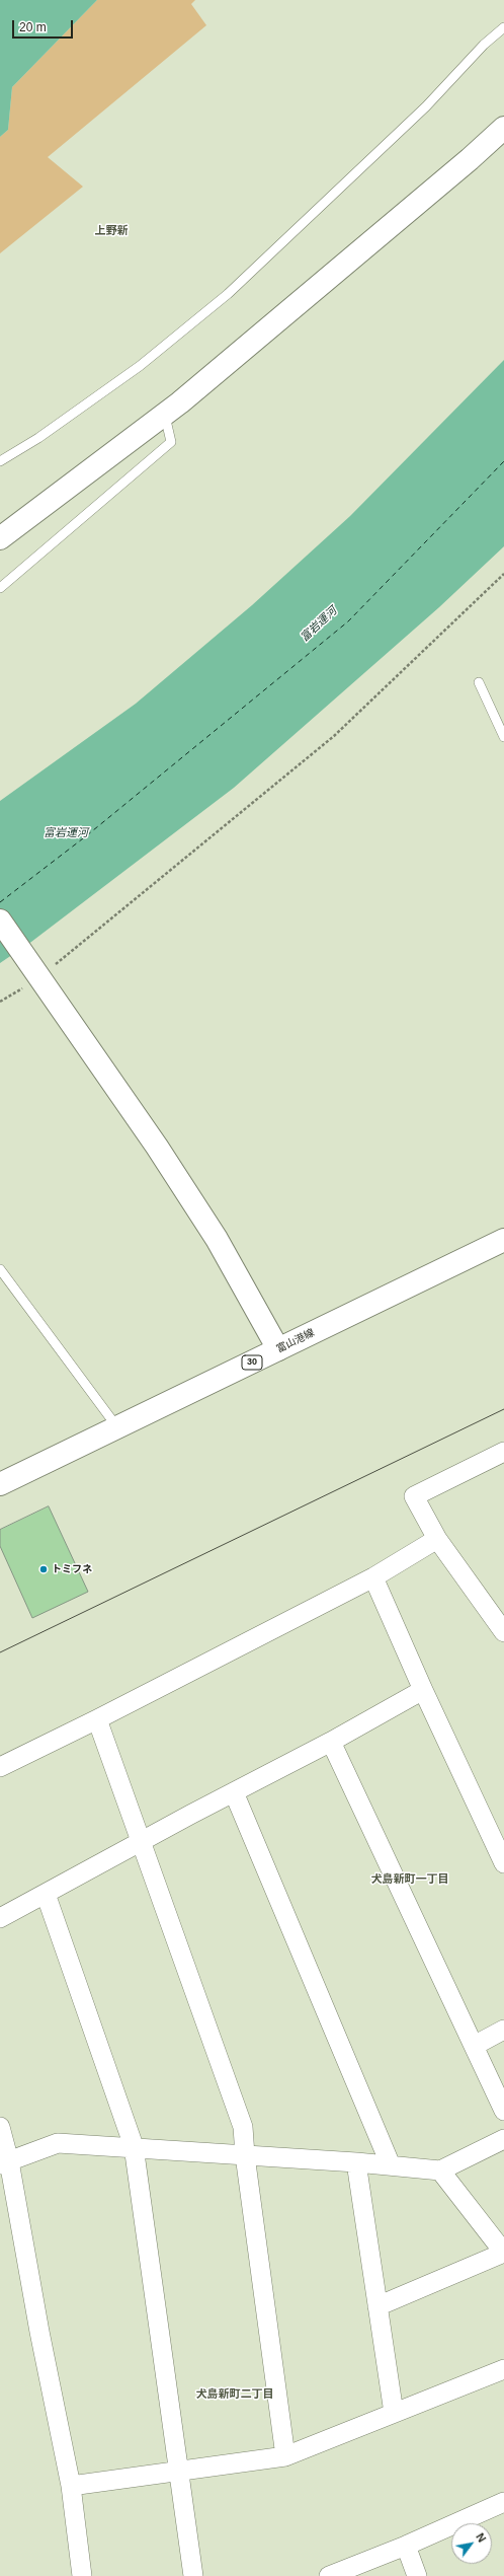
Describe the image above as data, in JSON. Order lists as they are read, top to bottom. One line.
{"streets":{"street":["富山港線","30"]},"districts":["上野新","犬島新町一丁目","犬島新町二丁目"],"water":["富岩運河"],"places":["トミフネ"],"scale_bar":"20 m","north":"top right"}
